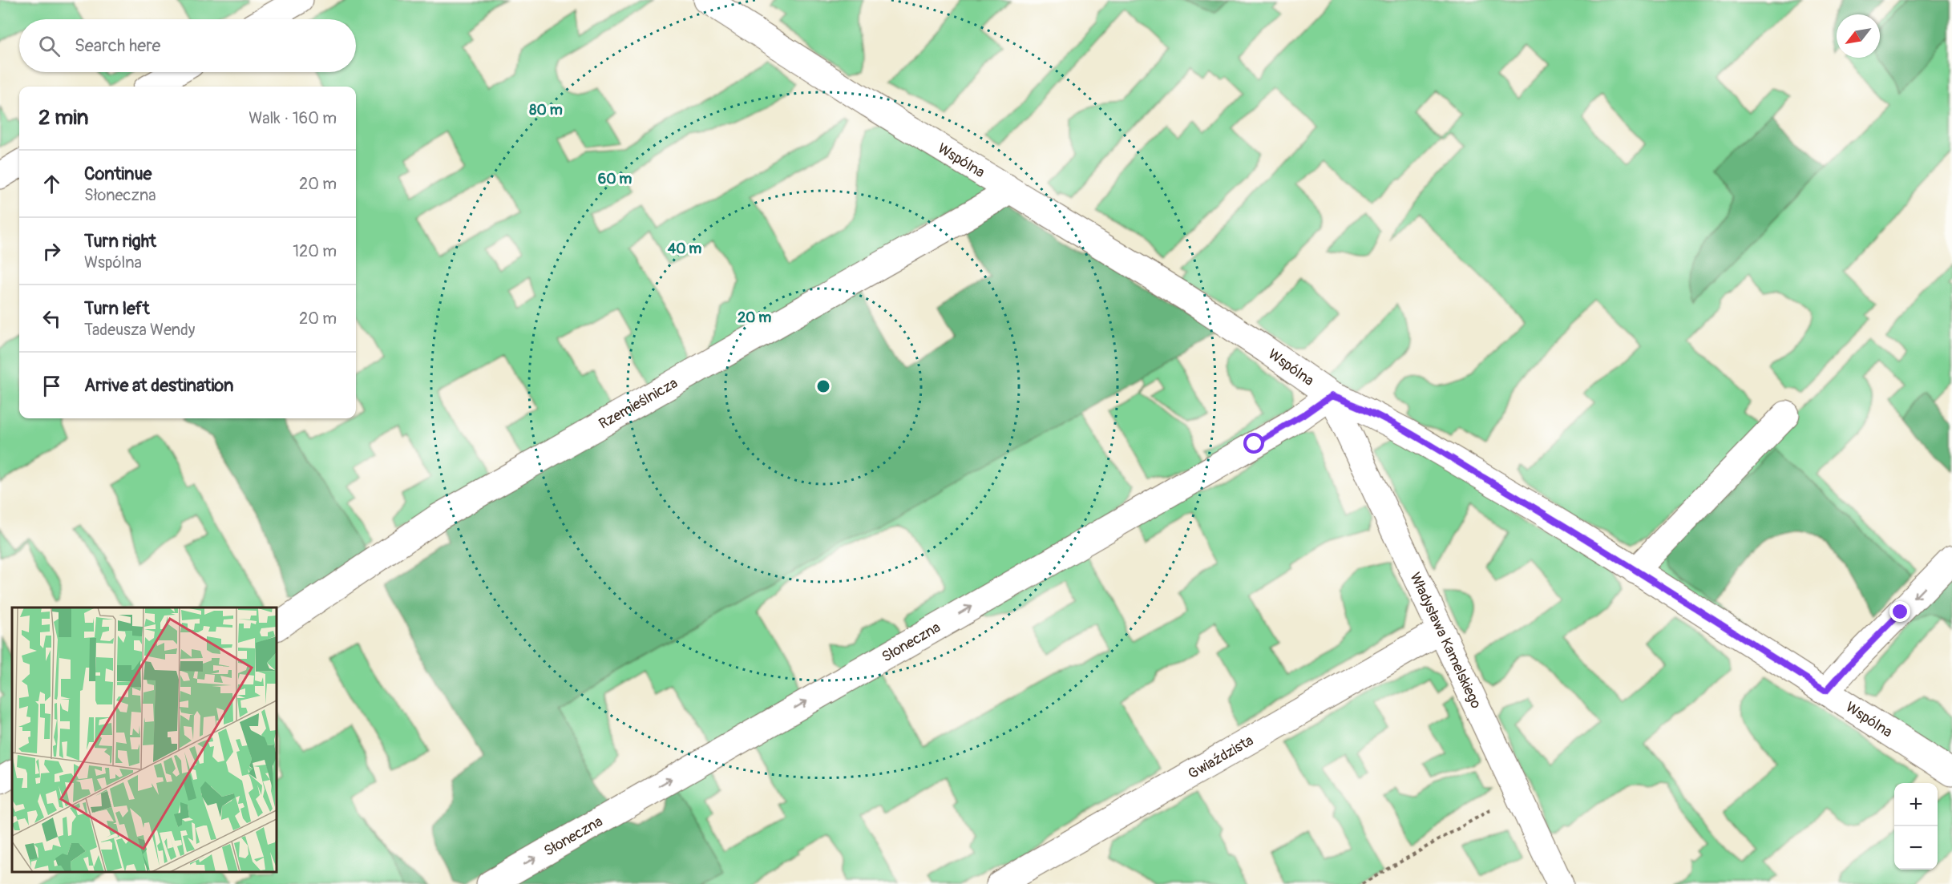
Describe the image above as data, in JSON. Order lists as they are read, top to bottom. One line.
{"streets":{"street":["Wspólna","Rzemieślnicza","Władysława Kamelskiego","Słoneczna","Gwiaździsta"]},"crossings":[["Wspólna","Rzemieślnicza"],["Wspólna","Władysława Kamelskiego"],["Wspólna","Słoneczna"],["Władysława Kamelskiego","Słoneczna"],["Władysława Kamelskiego","Gwiaździsta"]],"one_way":["Słoneczna"],"north":"bottom left","page":{"search":"Search here","heading":["2 min","Walk · 160 m"],"list":[["Continue","Słoneczna","20 m"],["Turn right","Wspólna","120 m"],["Turn left","Tadeusza Wendy","20 m"],"Arrive at destination"],"map_buttons":["+","−"]},"rings":["80 m","60 m","40 m","20 m"]}
